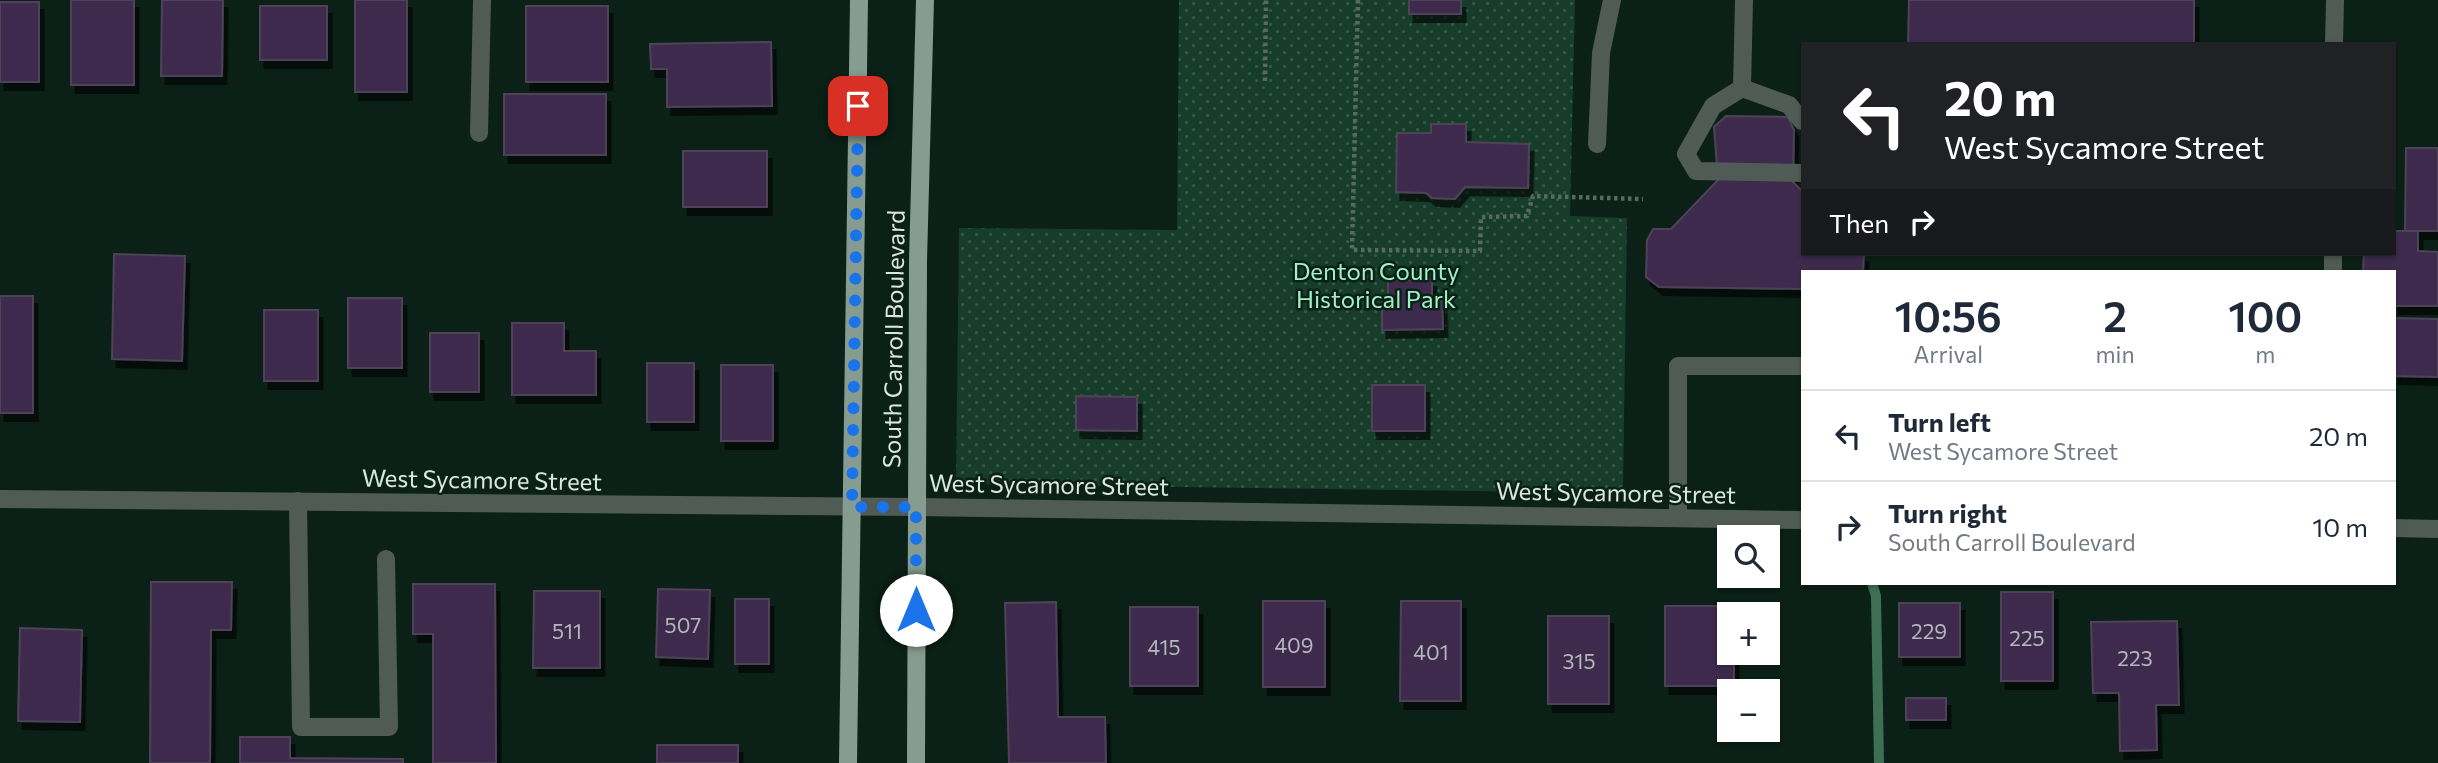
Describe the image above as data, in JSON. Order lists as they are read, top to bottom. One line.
{"streets":{"main road":["South Carroll Boulevard"],"street":["West Sycamore Street"]},"crossings":[["South Carroll Boulevard","West Sycamore Street"]],"parks":["Denton County Historical Park"],"house_numbers":["507","511","229","225","409","415","401","223","315"],"page":{"turn":["20 m","West Sycamore Street"],"then":"Then","eta":["10:56","Arrival","2","min","100","m"],"list":[{"name":"Turn left","note":"West Sycamore Street","value":"20 m"},{"name":"Turn right","note":"South Carroll Boulevard","value":"10 m"}],"map_buttons":["+","−"]}}
